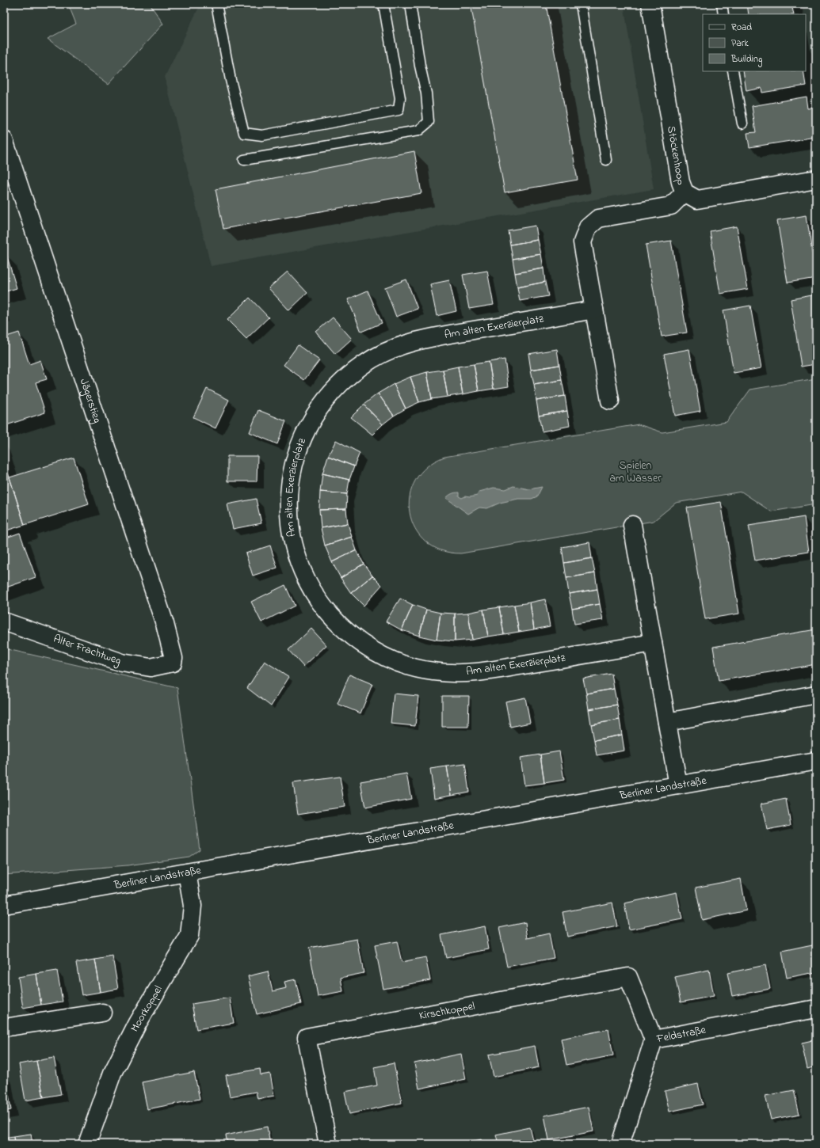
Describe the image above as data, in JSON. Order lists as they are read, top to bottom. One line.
{"streets":{"street":["Stöckenhoop","Am alten Exerzierplatz","Jägerstieg","Alter Frachtweg","Berliner Landstraße","Moorkoppel","Kirschkoppel","Feldstraße"]},"crossings":[["Jägerstieg","Alter Frachtweg"],["Berliner Landstraße","Moorkoppel"],["Kirschkoppel","Feldstraße"]],"parks":["Spielen am Wasser"],"legend":["Road","Park","Building"]}
